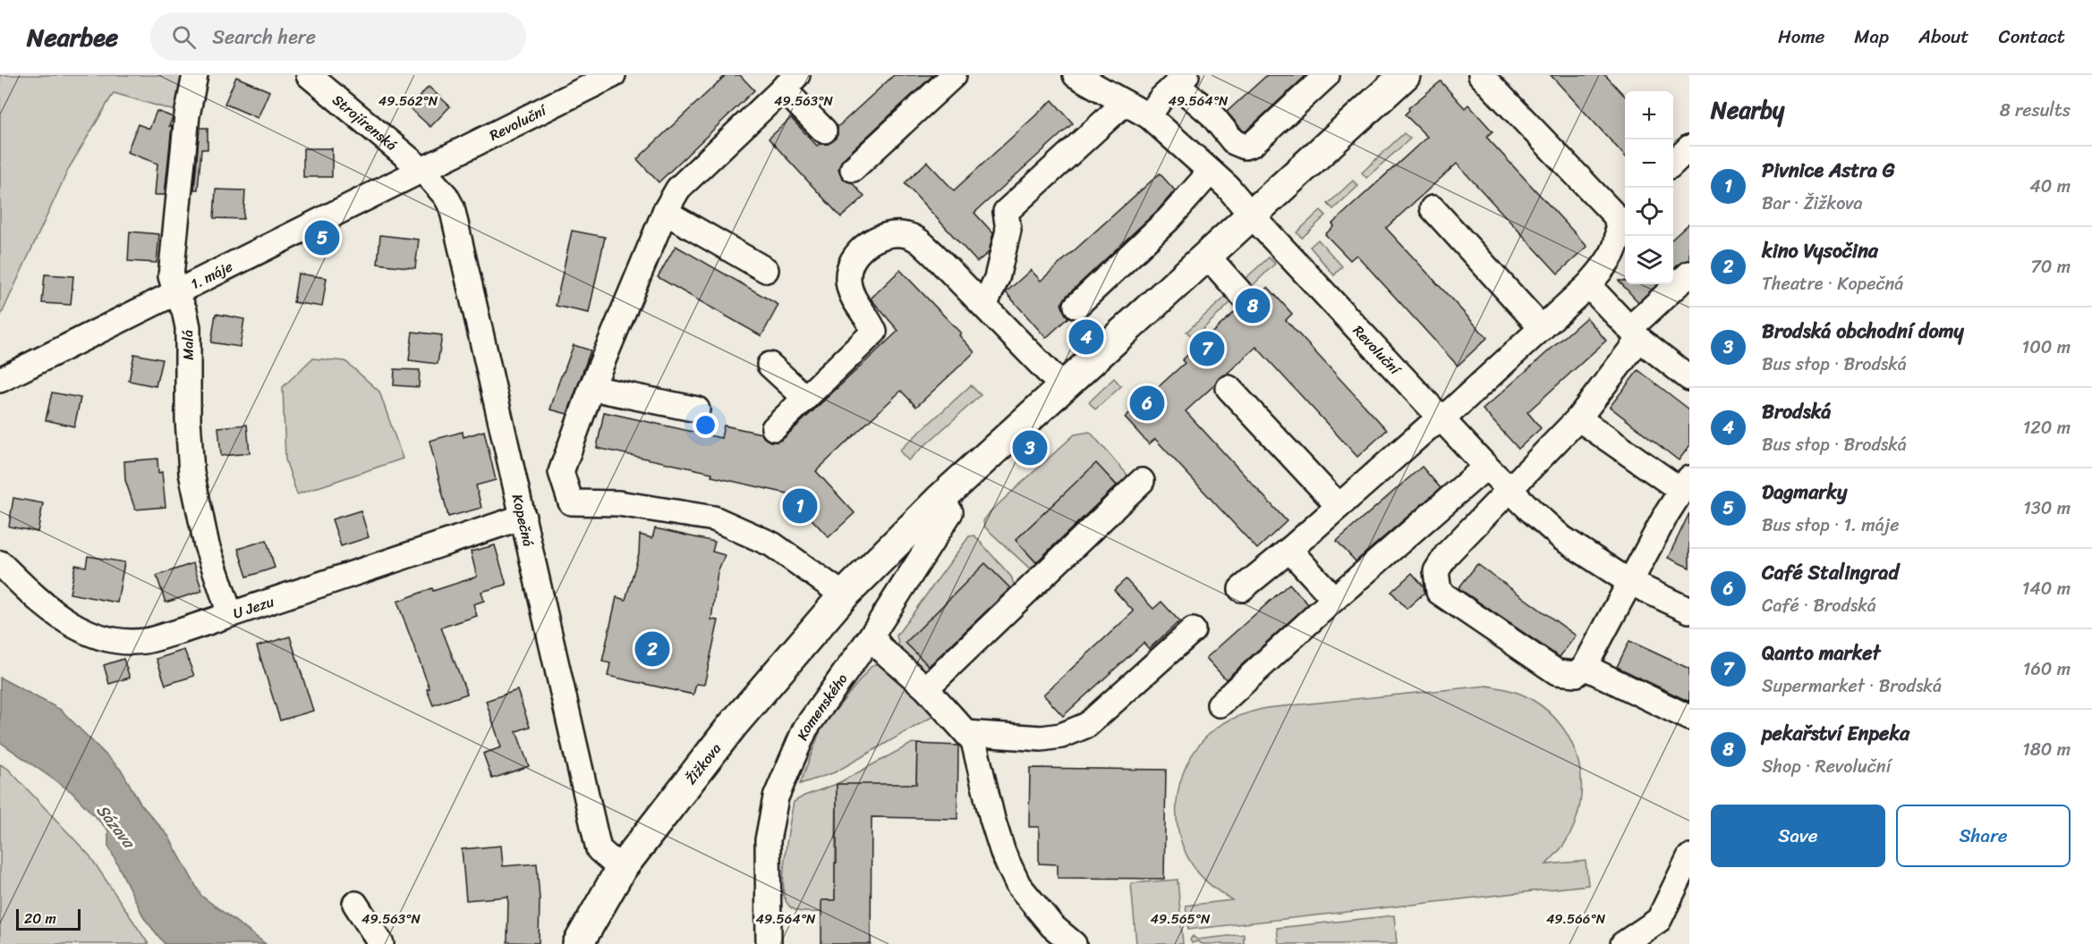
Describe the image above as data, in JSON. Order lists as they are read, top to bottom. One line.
{"streets":{"main road":["Žižkova"],"street":["Strojírenská","Revoluční","1. máje","Malá","Kopečná","U Jezu","Komenského"]},"crossings":[["Strojírenská","Revoluční"],["Strojírenská","1. máje"],["Strojírenská","Kopečná"],["Revoluční","1. máje"],["Revoluční","Kopečná"],["Revoluční","Žižkova"],["1. máje","Malá"],["1. máje","Kopečná"],["Malá","U Jezu"],["Kopečná","U Jezu"],["Kopečná","Žižkova"],["Komenského","Žižkova"]],"water":["Sázava"],"scale_bar":"20 m","page":{"header":"Nearbee","search":"Search here","nav":["Home","Map","About","Contact"],"heading":["Nearby","8 results"],"map_buttons":["+","−"],"list":[{"mark":"1","name":"Pivnice Astra G","note":"Bar · Žižkova","value":"40 m"},{"mark":"2","name":"kino Vysočina","note":"Theatre · Kopečná","value":"70 m"},{"mark":"3","name":"Brodská obchodní domy","note":"Bus stop · Brodská","value":"100 m"},{"mark":"4","name":"Brodská","note":"Bus stop · Brodská","value":"120 m"},{"mark":"5","name":"Dagmarky","note":"Bus stop · 1. máje","value":"130 m"},{"mark":"6","name":"Café Stalingrad","note":"Café · Brodská","value":"140 m"},{"mark":"7","name":"Qanto market","note":"Supermarket · Brodská","value":"160 m"},{"mark":"8","name":"pekařství Enpeka","note":"Shop · Revoluční","value":"180 m"}],"pins":["5","8","4","7","6","3","1","2"],"buttons":["Save","Share"],"scale":"20 m"},"coordinates":["49.562°N","49.563°N","49.564°N","49.565°N","49.566°N"]}
